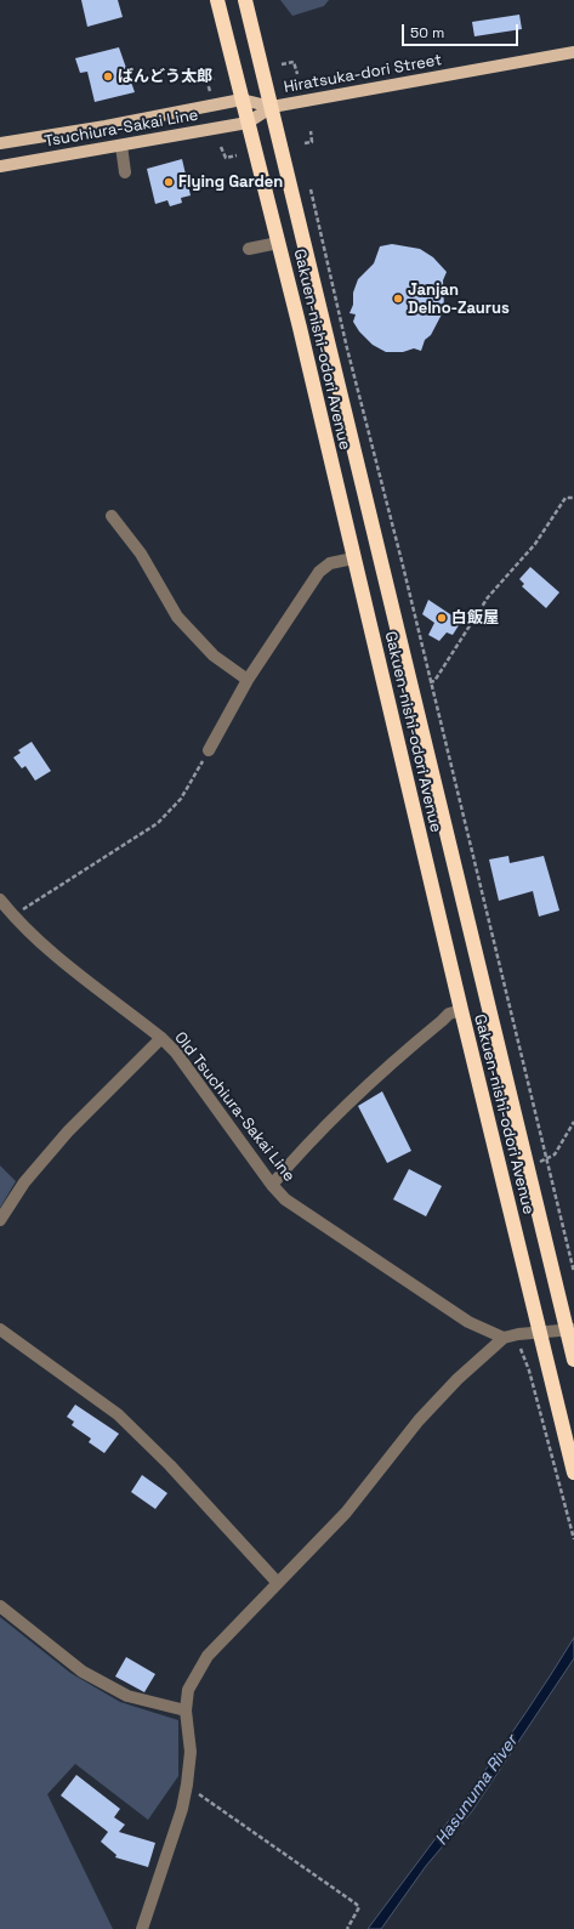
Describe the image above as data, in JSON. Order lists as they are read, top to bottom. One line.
{"streets":{"highway":["Gakuen-nishi-odori Avenue"],"main road":["Hiratsuka-dori Street","Tsuchiura-Sakai Line"],"street":["Old Tsuchiura-Sakai Line"]},"crossings":[["Hiratsuka-dori Street","Tsuchiura-Sakai Line"],["Hiratsuka-dori Street","Gakuen-nishi-odori Avenue"],["Tsuchiura-Sakai Line","Gakuen-nishi-odori Avenue"]],"water":["Hasunuma River"],"places":["ばんどう太郎","Flying Garden","Janjan Delno-Zaurus","白飯屋"],"scale_bar":"50 m"}
